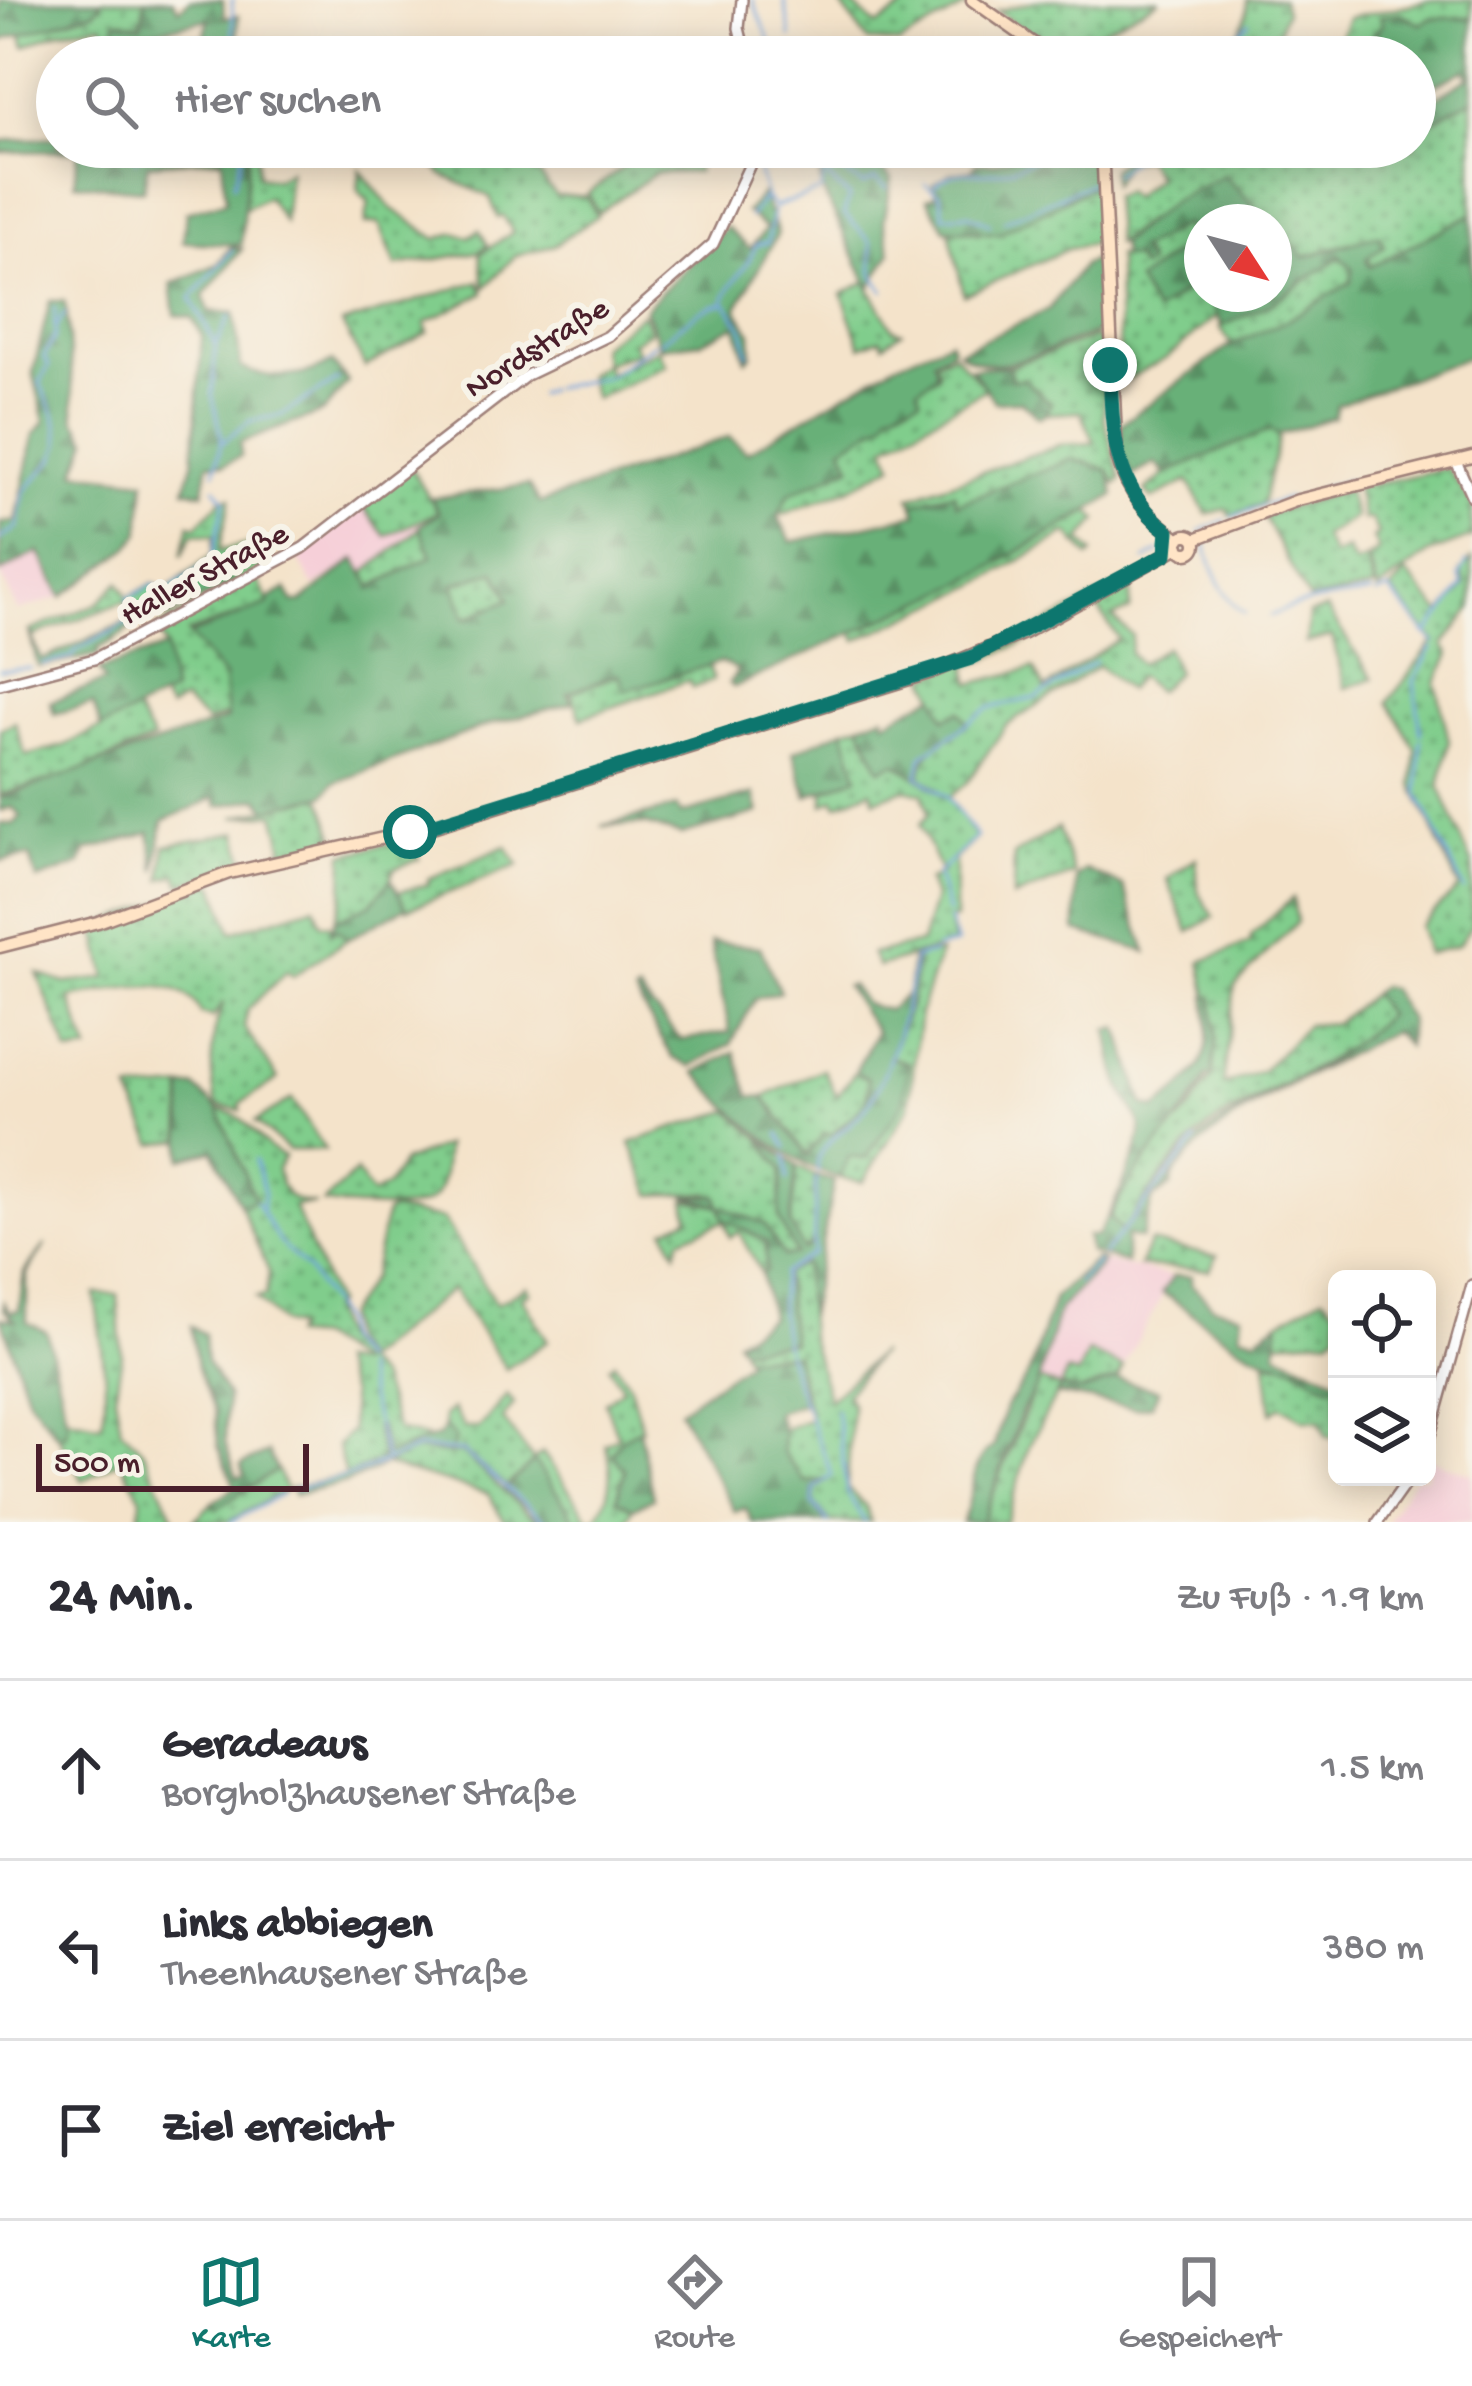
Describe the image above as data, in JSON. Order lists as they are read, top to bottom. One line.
{"streets":{"street":["Nordstraße","Haller Straße"]},"crossings":[["Nordstraße","Haller Straße"]],"scale_bar":"500 m","north":"bottom right","page":{"search":"Hier suchen","scale":"500 m","heading":["24 Min.","Zu Fuß · 1.9 km"],"list":[["Geradeaus","Borgholzhausener Straße","1.5 km"],["Links abbiegen","Theenhausener Straße","380 m"],"Ziel erreicht"],"nav":["Karte","Route","Gespeichert"]}}
